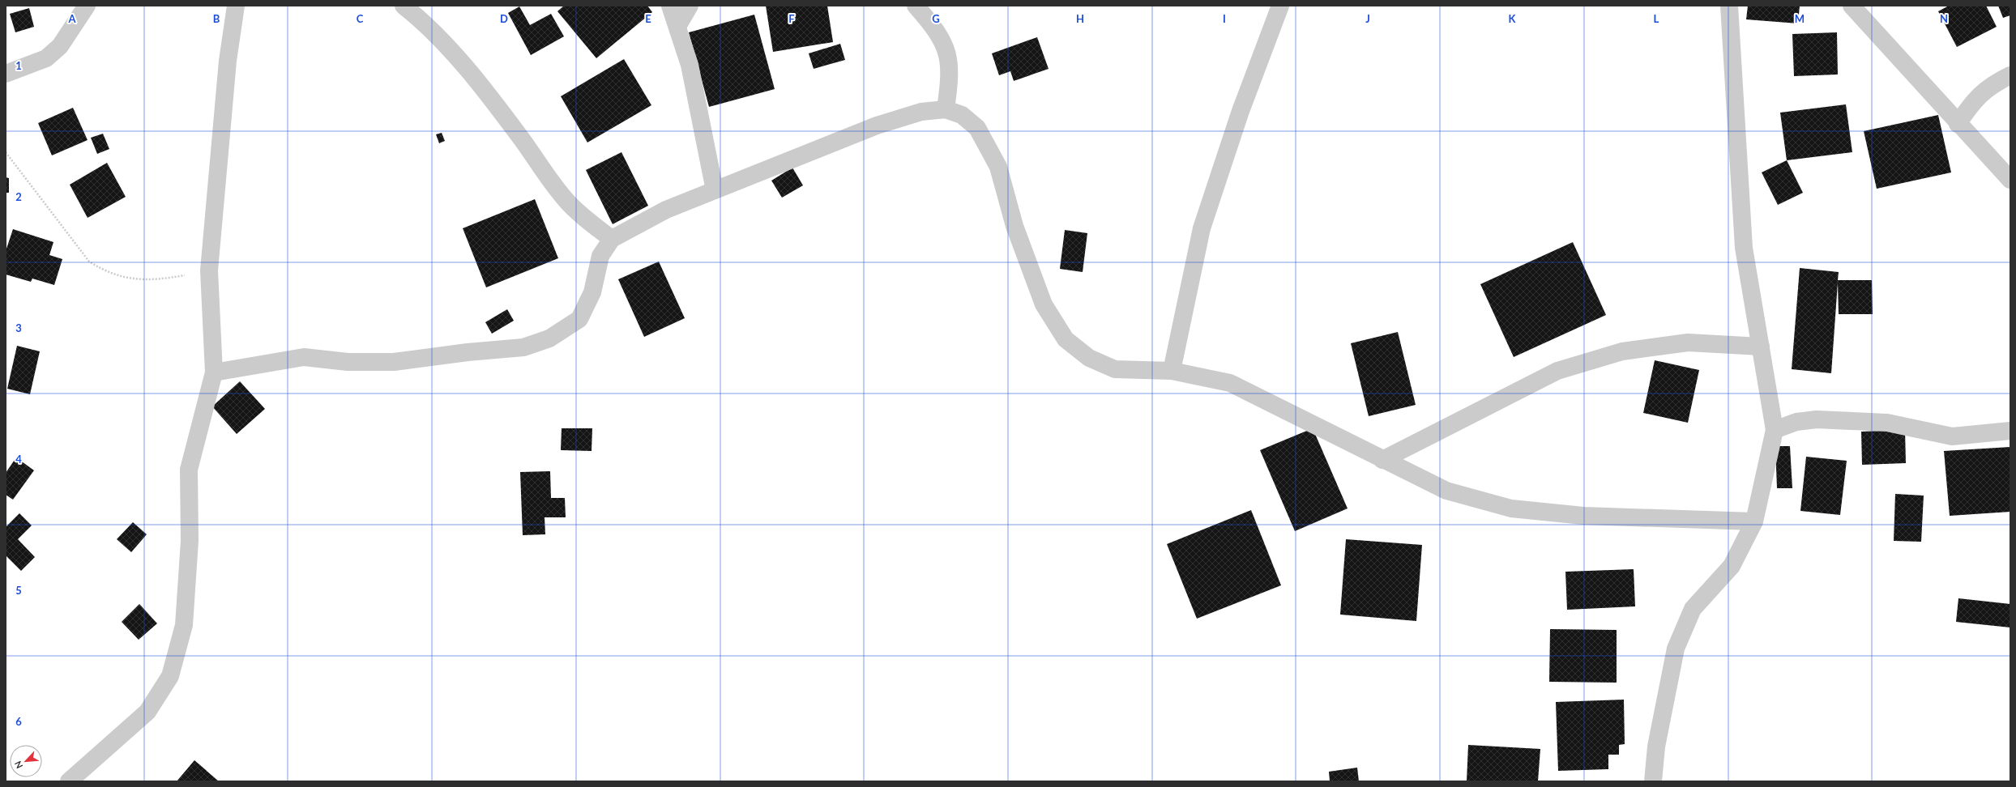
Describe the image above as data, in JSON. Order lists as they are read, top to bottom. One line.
{"north":"bottom left","grid":{"columns":["A","B","C","D","E","F","G","H","I","J","K","L","M","N"],"rows":["1","2","3","4","5","6"]}}
